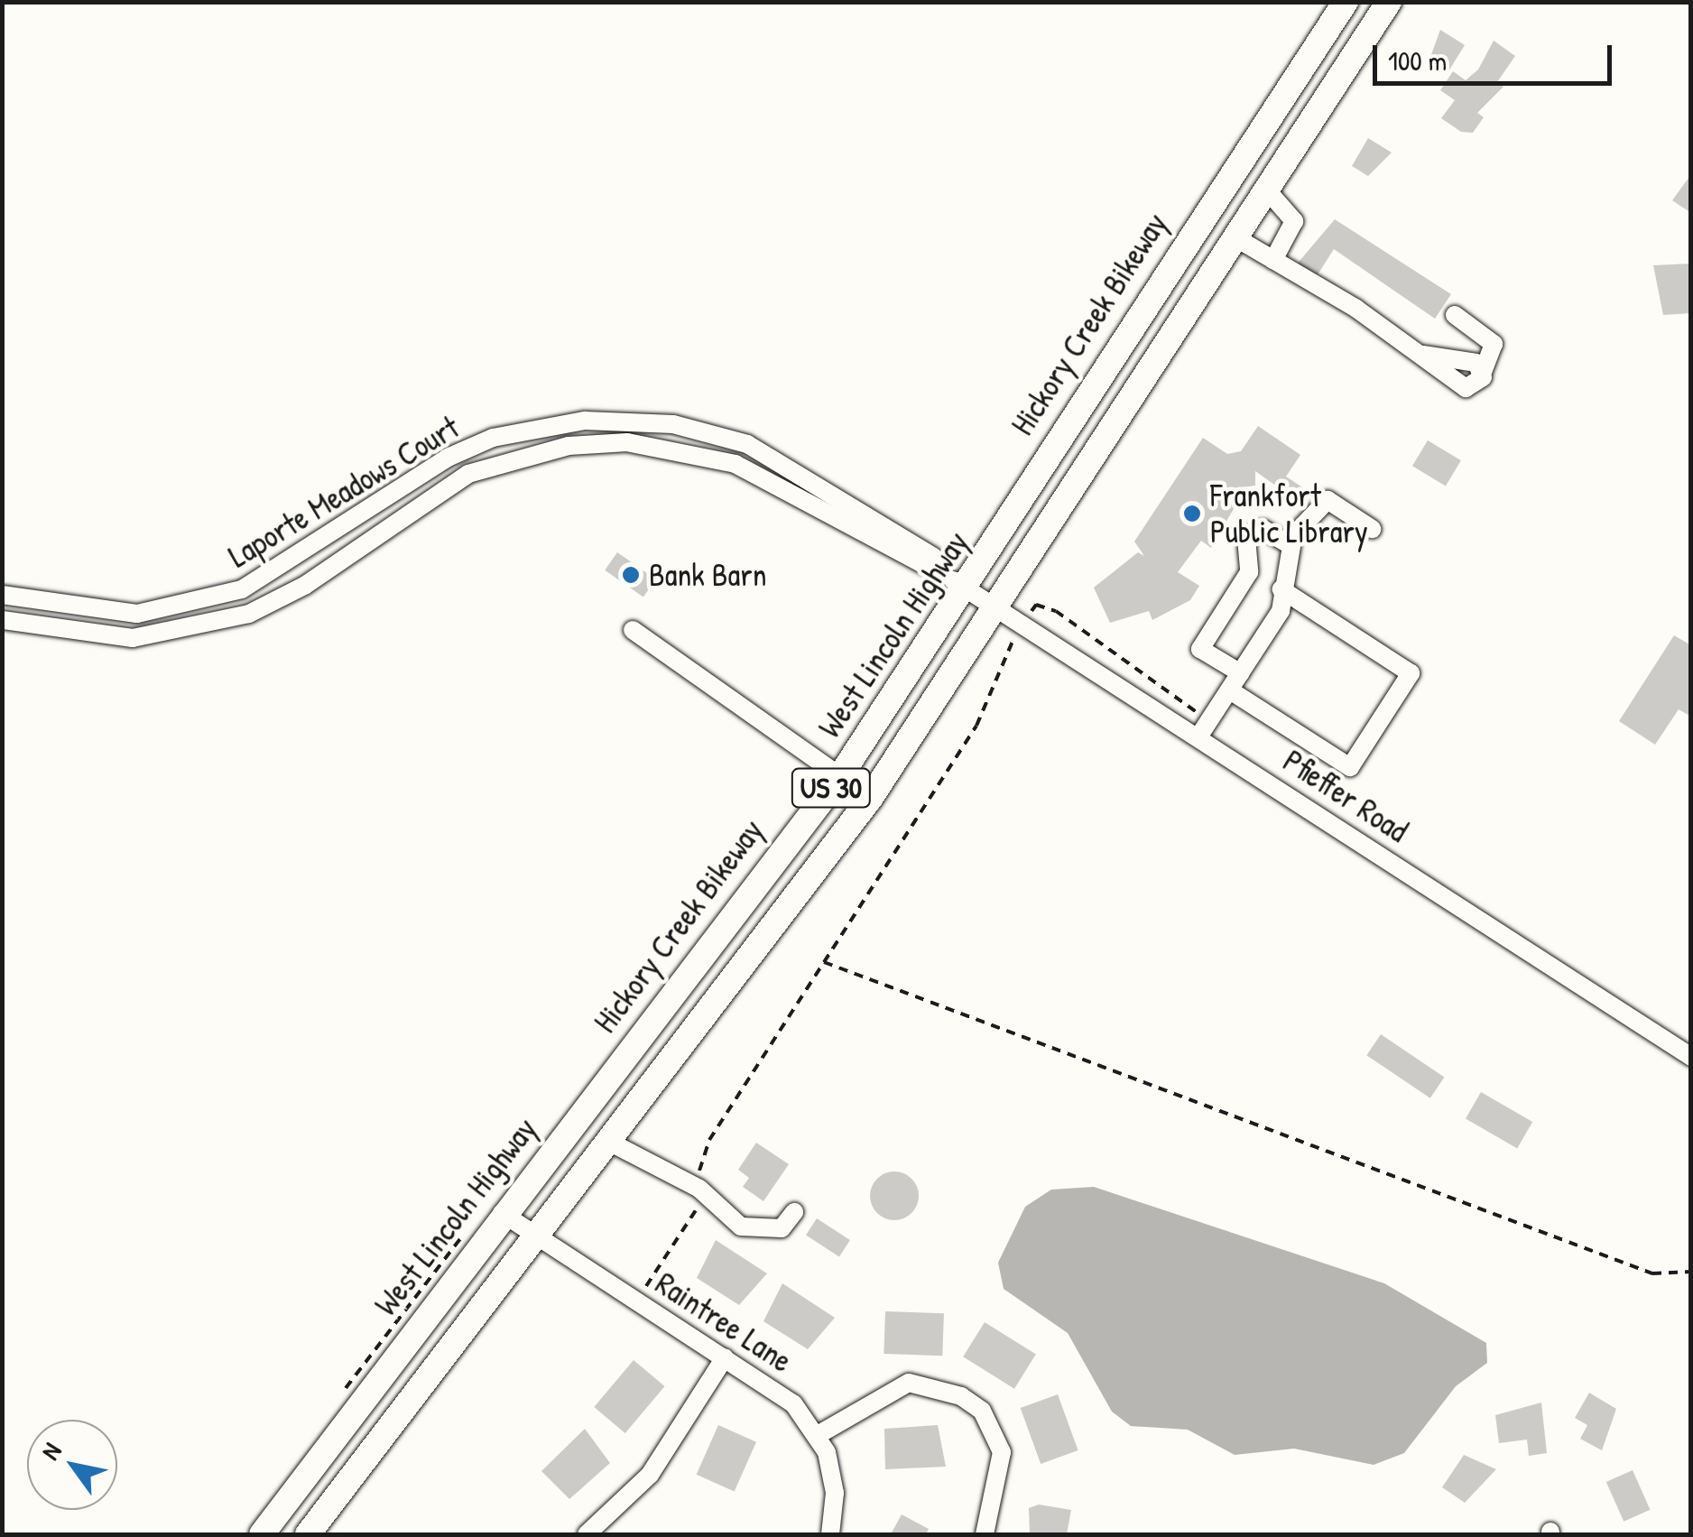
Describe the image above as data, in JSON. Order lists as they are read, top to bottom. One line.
{"streets":{"main road":["West Lincoln Highway","US 30"],"street":["Laporte Meadows Court","Pfieffer Road","Raintree Lane"]},"crossings":[["Laporte Meadows Court","West Lincoln Highway"],["Laporte Meadows Court","Pfieffer Road"],["West Lincoln Highway","Pfieffer Road"],["West Lincoln Highway","Raintree Lane"],["US 30","Pfieffer Road"],["US 30","Raintree Lane"]],"places":["Frankfort Public Library","Bank Barn"],"scale_bar":"100 m","north":"top left"}
